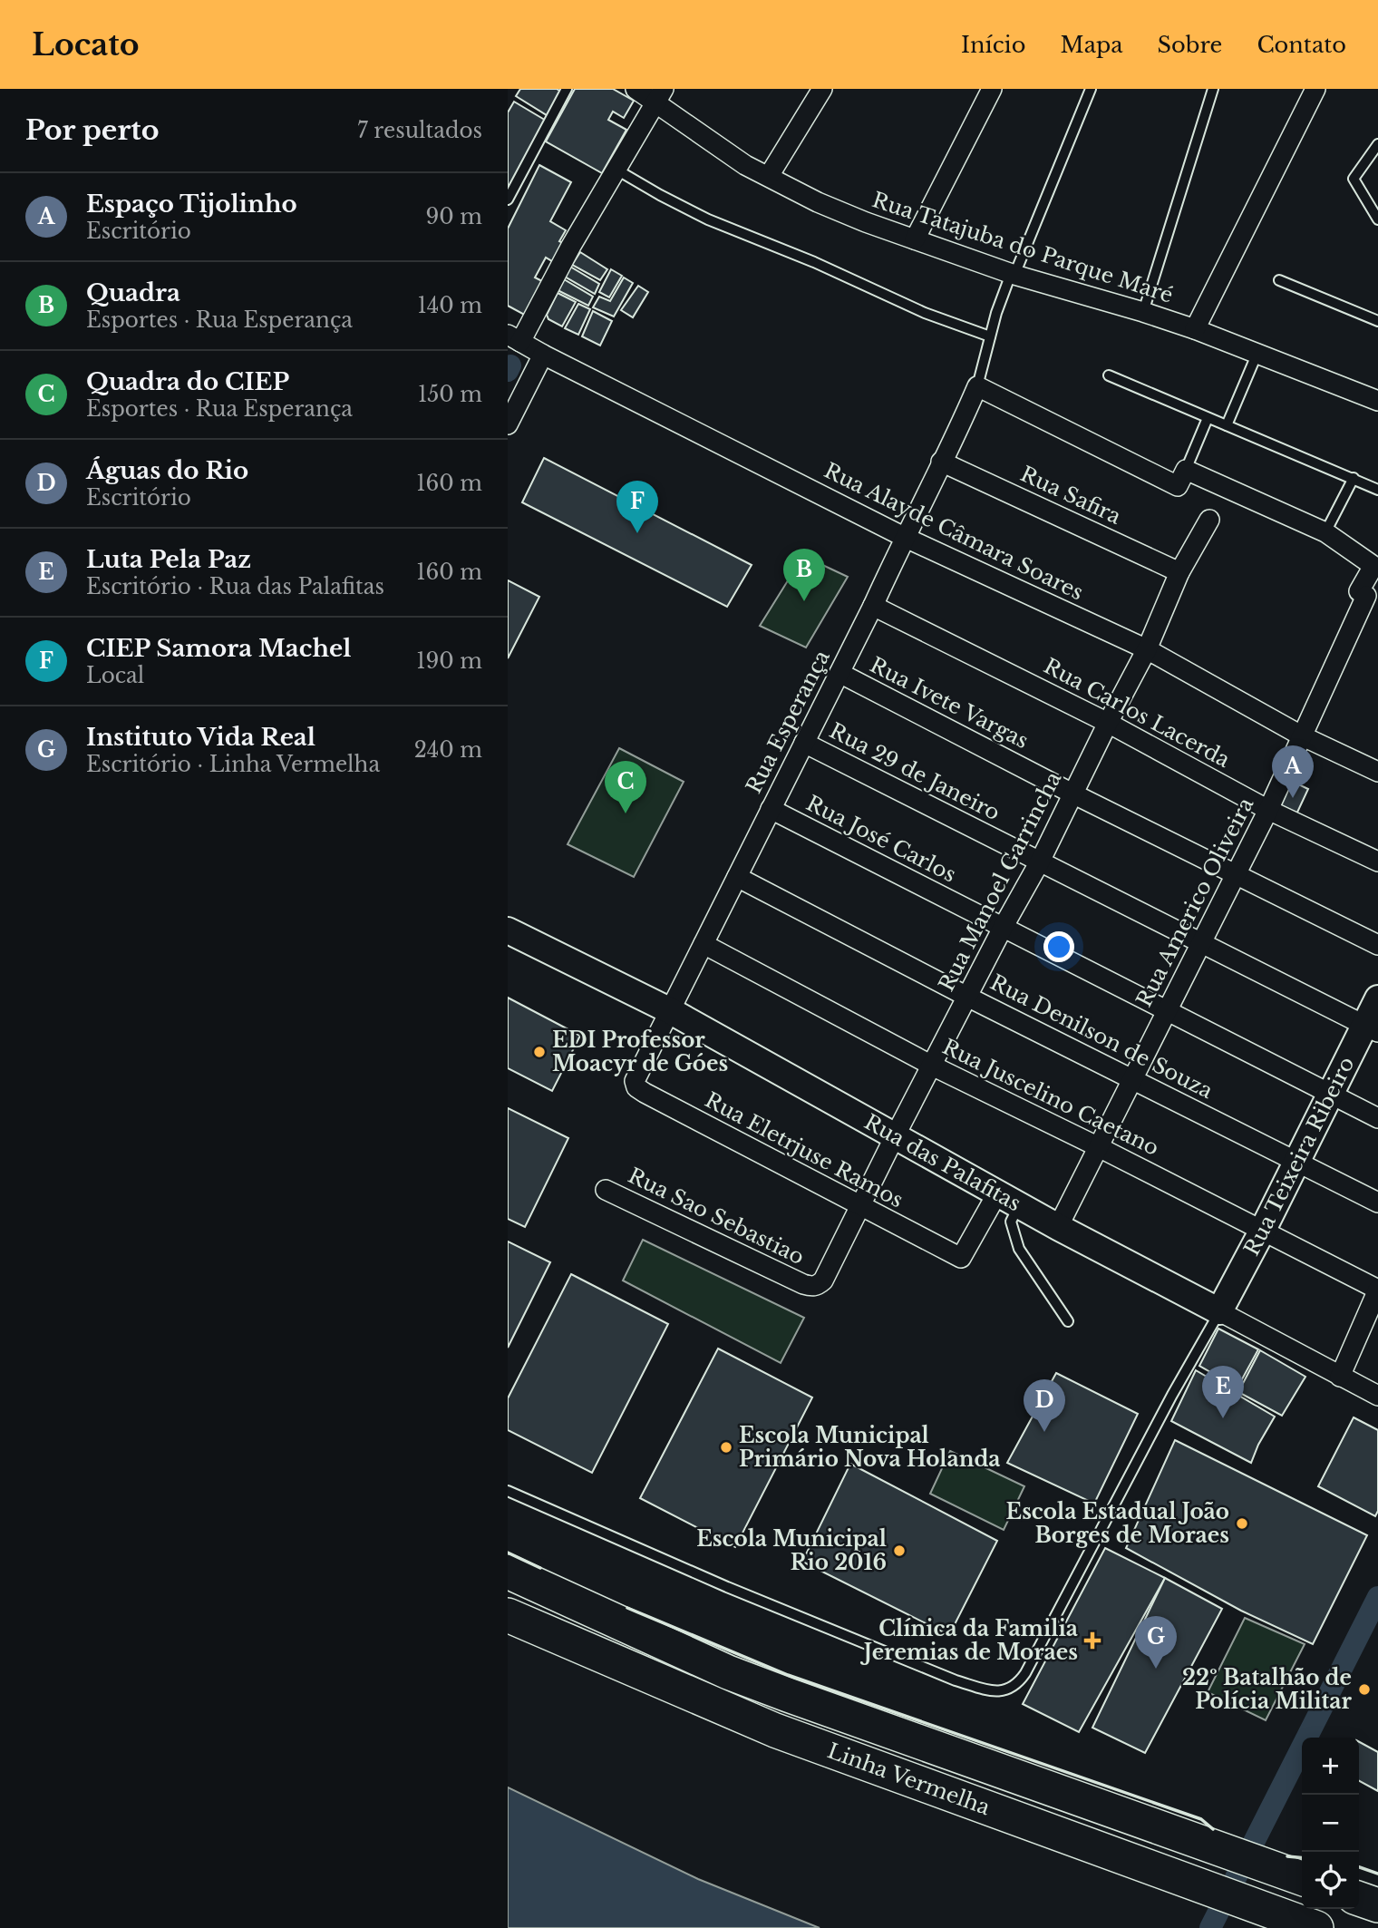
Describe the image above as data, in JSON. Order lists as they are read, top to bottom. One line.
{"streets":{"highway":["Linha Vermelha"],"street":["Rua Tatajuba do Parque Maré","Rua Safira","Rua Alayde Câmara Soares","Rua Ivete Vargas","Rua Carlos Lacerda","Rua Esperança","Rua 29 de Janeiro","Rua José Carlos","Rua Manoel Garrincha","Rua Americo Oliveira","Rua Denilson de Souza","Rua Juscelino Caetano","Rua Eletrjuse Ramos","Rua Teixeira Ribeiro","Rua das Palafitas","Rua Sao Sebastiao"]},"crossings":[["Rua Safira","Rua Esperança"],["Rua Safira","Rua Manoel Garrincha"],["Rua Alayde Câmara Soares","Rua Esperança"],["Rua Alayde Câmara Soares","Rua Manoel Garrincha"],["Rua Alayde Câmara Soares","Rua Americo Oliveira"],["Rua Ivete Vargas","Rua Esperança"],["Rua Ivete Vargas","Rua Manoel Garrincha"],["Rua Ivete Vargas","Rua Americo Oliveira"],["Rua Carlos Lacerda","Rua Esperança"],["Rua Carlos Lacerda","Rua Manoel Garrincha"],["Rua Carlos Lacerda","Rua Americo Oliveira"],["Rua Esperança","Rua 29 de Janeiro"],["Rua Esperança","Rua José Carlos"],["Rua Esperança","Rua Denilson de Souza"],["Rua Esperança","Rua Juscelino Caetano"],["Rua Esperança","Rua Eletrjuse Ramos"],["Rua Esperança","Rua das Palafitas"],["Rua 29 de Janeiro","Rua Manoel Garrincha"],["Rua 29 de Janeiro","Rua Americo Oliveira"],["Rua 29 de Janeiro","Rua Teixeira Ribeiro"],["Rua José Carlos","Rua Manoel Garrincha"],["Rua José Carlos","Rua Americo Oliveira"],["Rua José Carlos","Rua Teixeira Ribeiro"],["Rua Manoel Garrincha","Rua Denilson de Souza"],["Rua Manoel Garrincha","Rua Juscelino Caetano"],["Rua Manoel Garrincha","Rua Eletrjuse Ramos"],["Rua Manoel Garrincha","Rua das Palafitas"],["Rua Manoel Garrincha","Rua Sao Sebastiao"],["Rua Americo Oliveira","Rua Denilson de Souza"],["Rua Americo Oliveira","Rua Juscelino Caetano"],["Rua Americo Oliveira","Rua das Palafitas"],["Rua Denilson de Souza","Rua Teixeira Ribeiro"],["Rua Juscelino Caetano","Rua Teixeira Ribeiro"],["Rua Eletrjuse Ramos","Rua das Palafitas"],["Rua Teixeira Ribeiro","Rua das Palafitas"]],"places":{"other":["EDI Professor Moacyr de Góes","Escola Municipal Primário Nova Holanda","Escola Estadual João Borges de Moraes","Escola Municipal Rio 2016","22º Batalhão de Polícia Militar"],"health":["Clínica da Familia Jeremias de Moraes"]},"page":{"header":"Locato","nav":["Início","Mapa","Sobre","Contato"],"heading":["Por perto","7 resultados"],"list":[{"mark":"A","name":"Espaço Tijolinho","note":"Escritório","value":"90 m"},{"mark":"B","name":"Quadra","note":"Esportes · Rua Esperança","value":"140 m"},{"mark":"C","name":"Quadra do CIEP","note":"Esportes · Rua Esperança","value":"150 m"},{"mark":"D","name":"Águas do Rio","note":"Escritório","value":"160 m"},{"mark":"E","name":"Luta Pela Paz","note":"Escritório · Rua das Palafitas","value":"160 m"},{"mark":"F","name":"CIEP Samora Machel","note":"Local","value":"190 m"},{"mark":"G","name":"Instituto Vida Real","note":"Escritório · Linha Vermelha","value":"240 m"}],"pins":["F","B","A","C","E","D","G"],"map_buttons":["+","−"]}}
